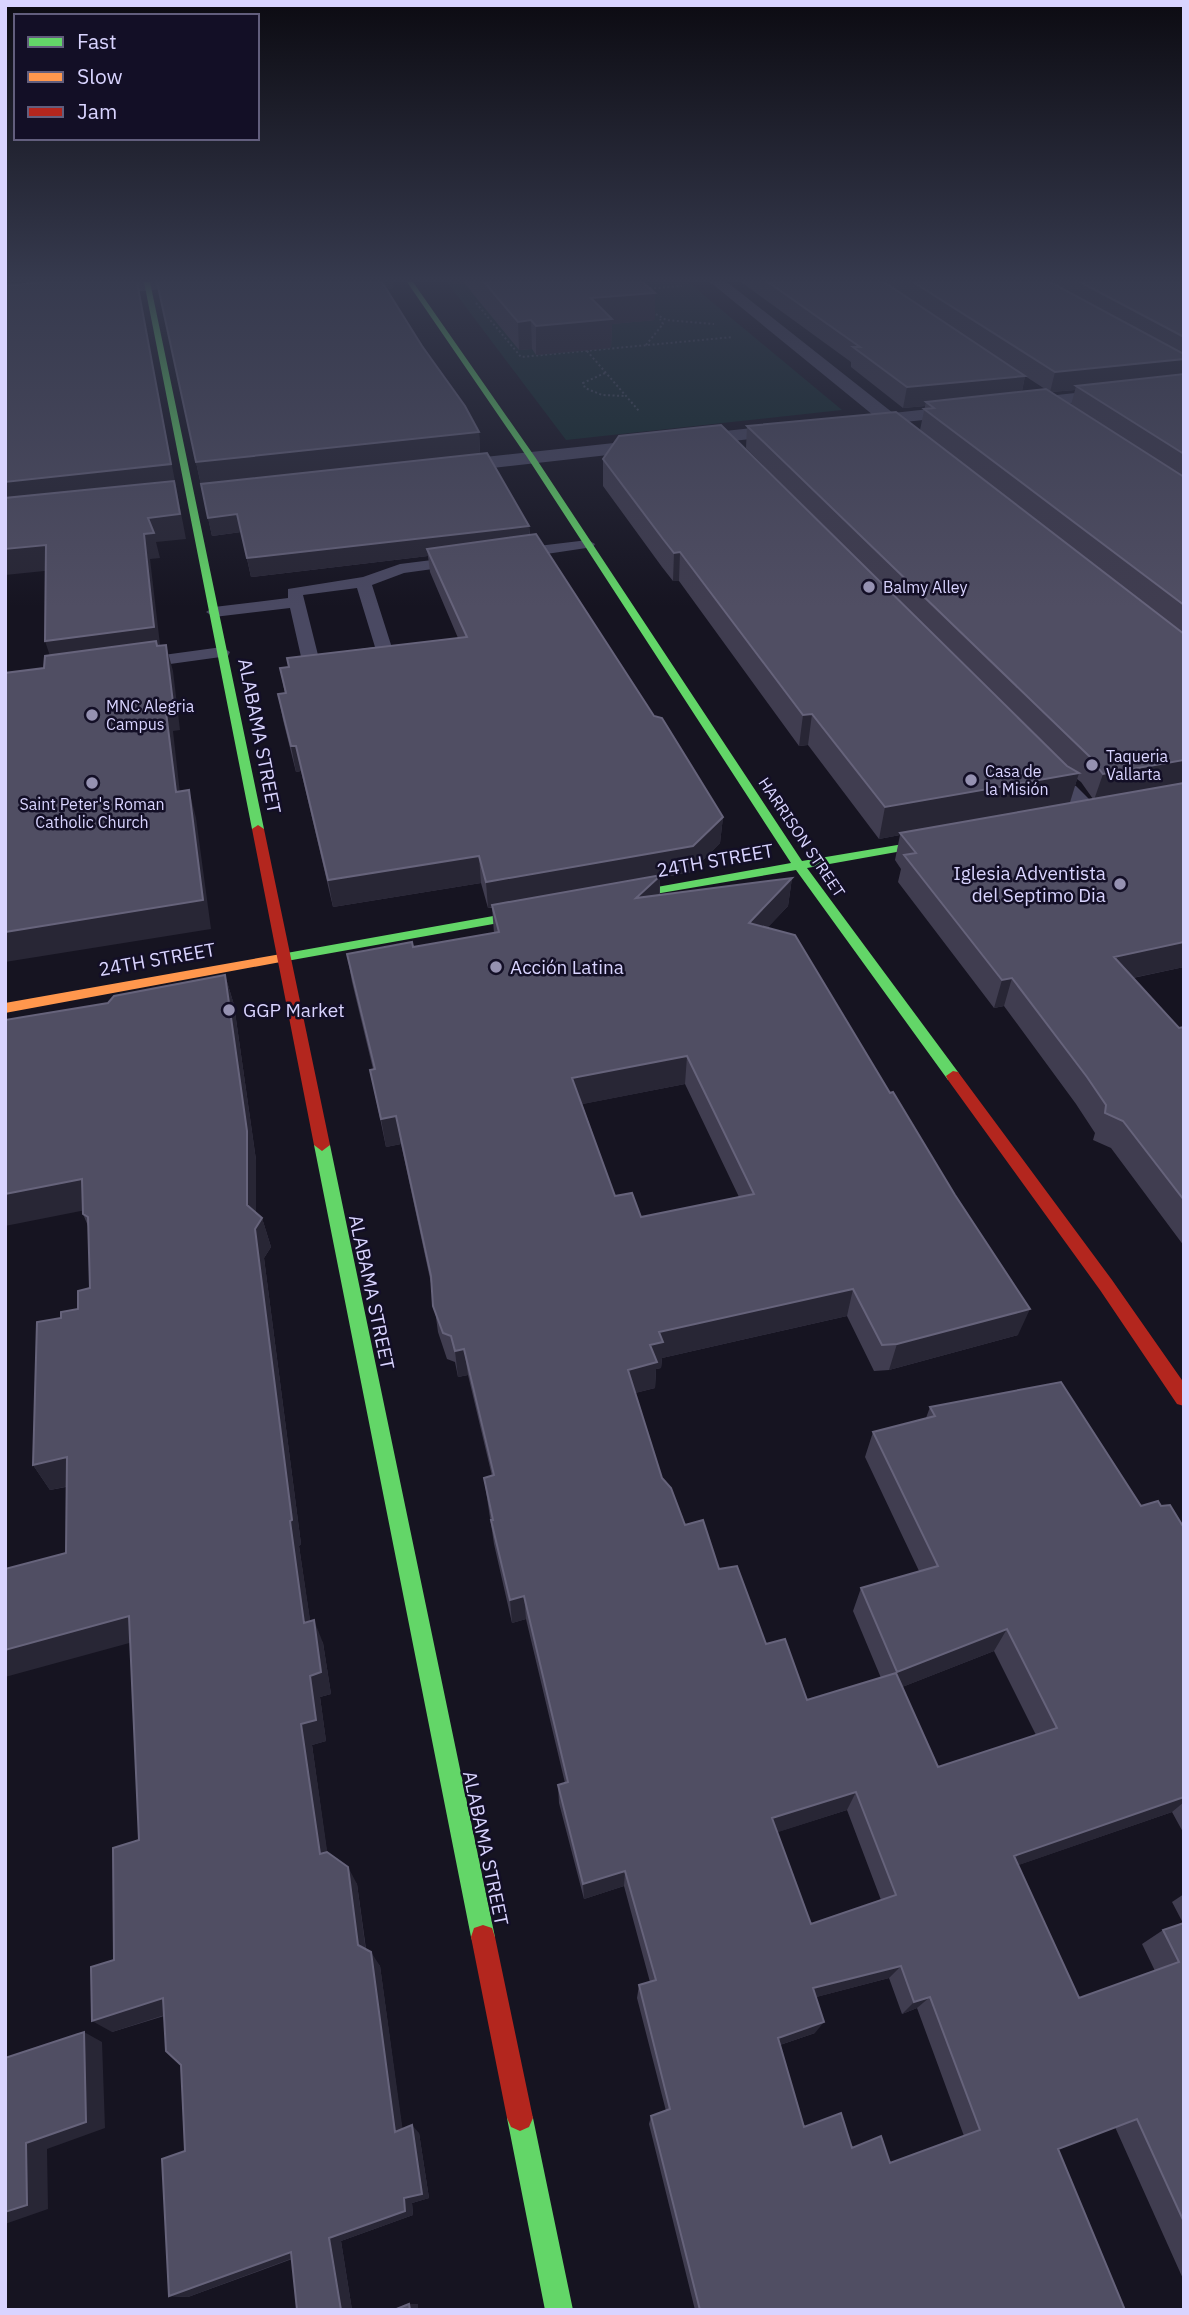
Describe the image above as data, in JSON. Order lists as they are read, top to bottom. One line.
{"streets":{"street":["ALABAMA STREET","HARRISON STREET","24TH STREET"]},"crossings":[["ALABAMA STREET","24TH STREET"],["HARRISON STREET","24TH STREET"]],"places":["Balmy Alley","MNC Alegria Campus","Taqueria Vallarta","Casa de la Misión","Saint Peter's Roman Catholic Church","Iglesia Adventista del Septimo Dia","Acción Latina","GGP Market"],"legend":["Fast","Slow","Jam"]}
